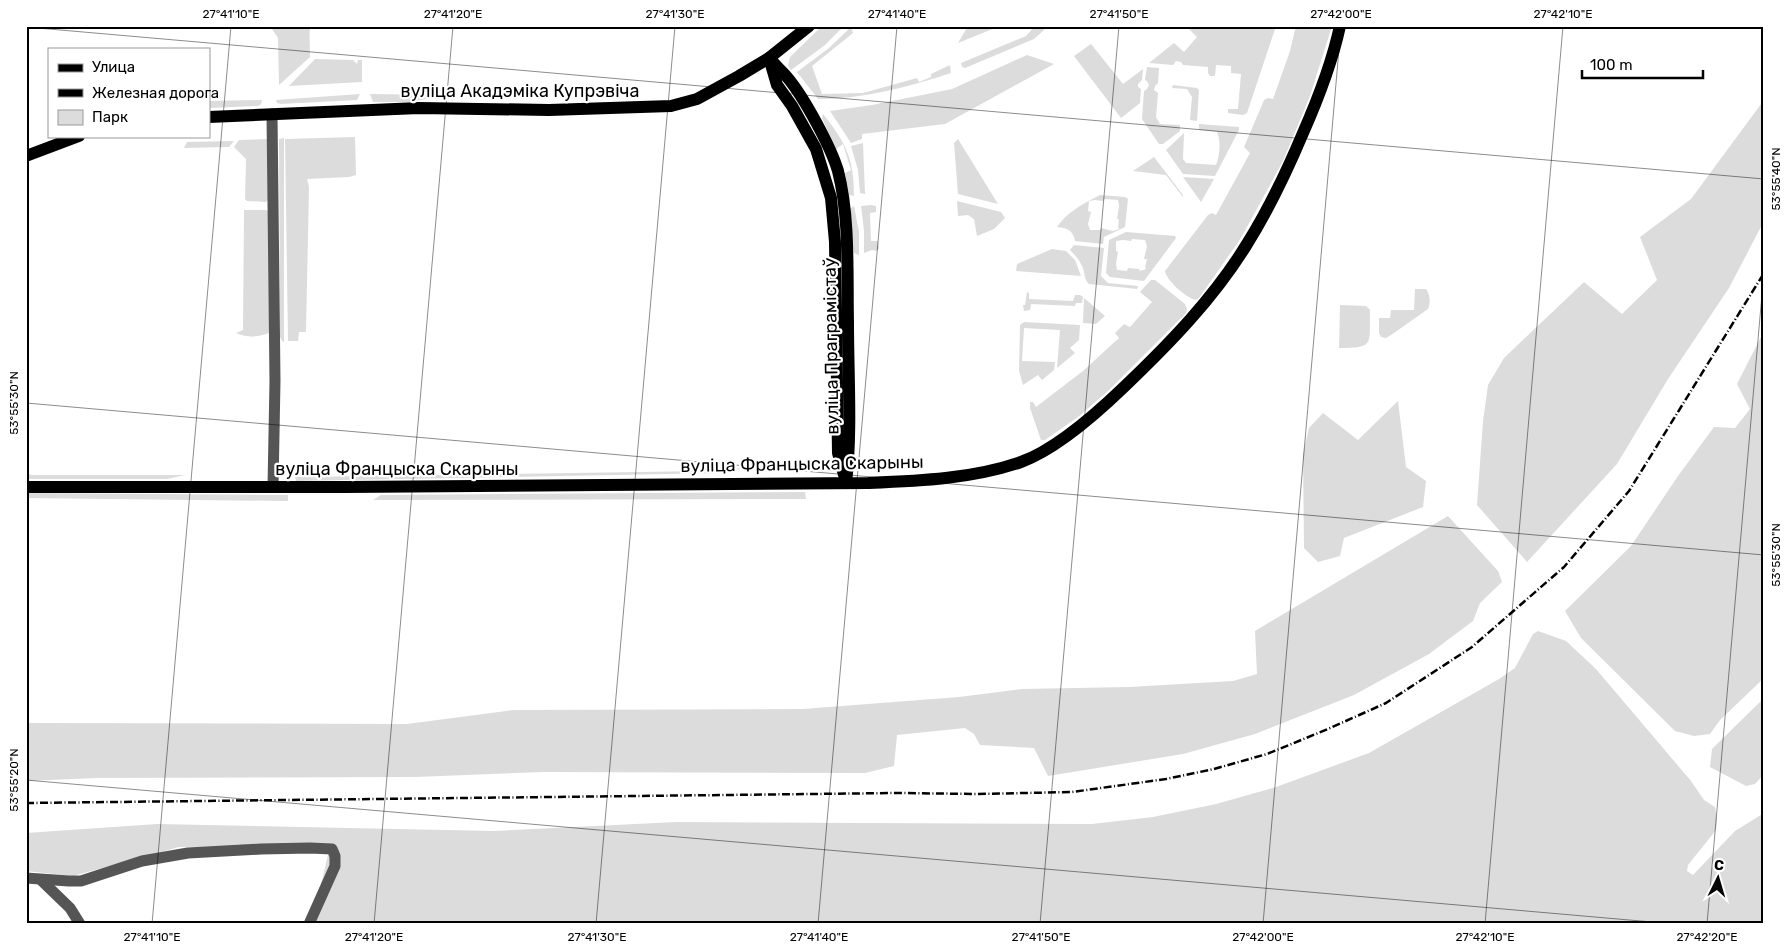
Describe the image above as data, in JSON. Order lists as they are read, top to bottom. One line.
{"streets":{"main road":["вуліца Акадэміка Купрэвіча","вуліца Праграмістаў","вуліца Францыска Скарыны"]},"crossings":[["вуліца Акадэміка Купрэвіча","вуліца Праграмістаў"],["вуліца Праграмістаў","вуліца Францыска Скарыны"]],"legend":["Улица","Железная дорога","Парк"],"scale_bar":"100 m","north":"top","coordinates":["27°41'10\"E","27°41'20\"E","27°41'30\"E","27°41'40\"E","27°41'50\"E","27°42'00\"E","27°42'10\"E","53°55'40\"N","53°55'30\"N","53°55'20\"N","27°42'20\"E"]}
